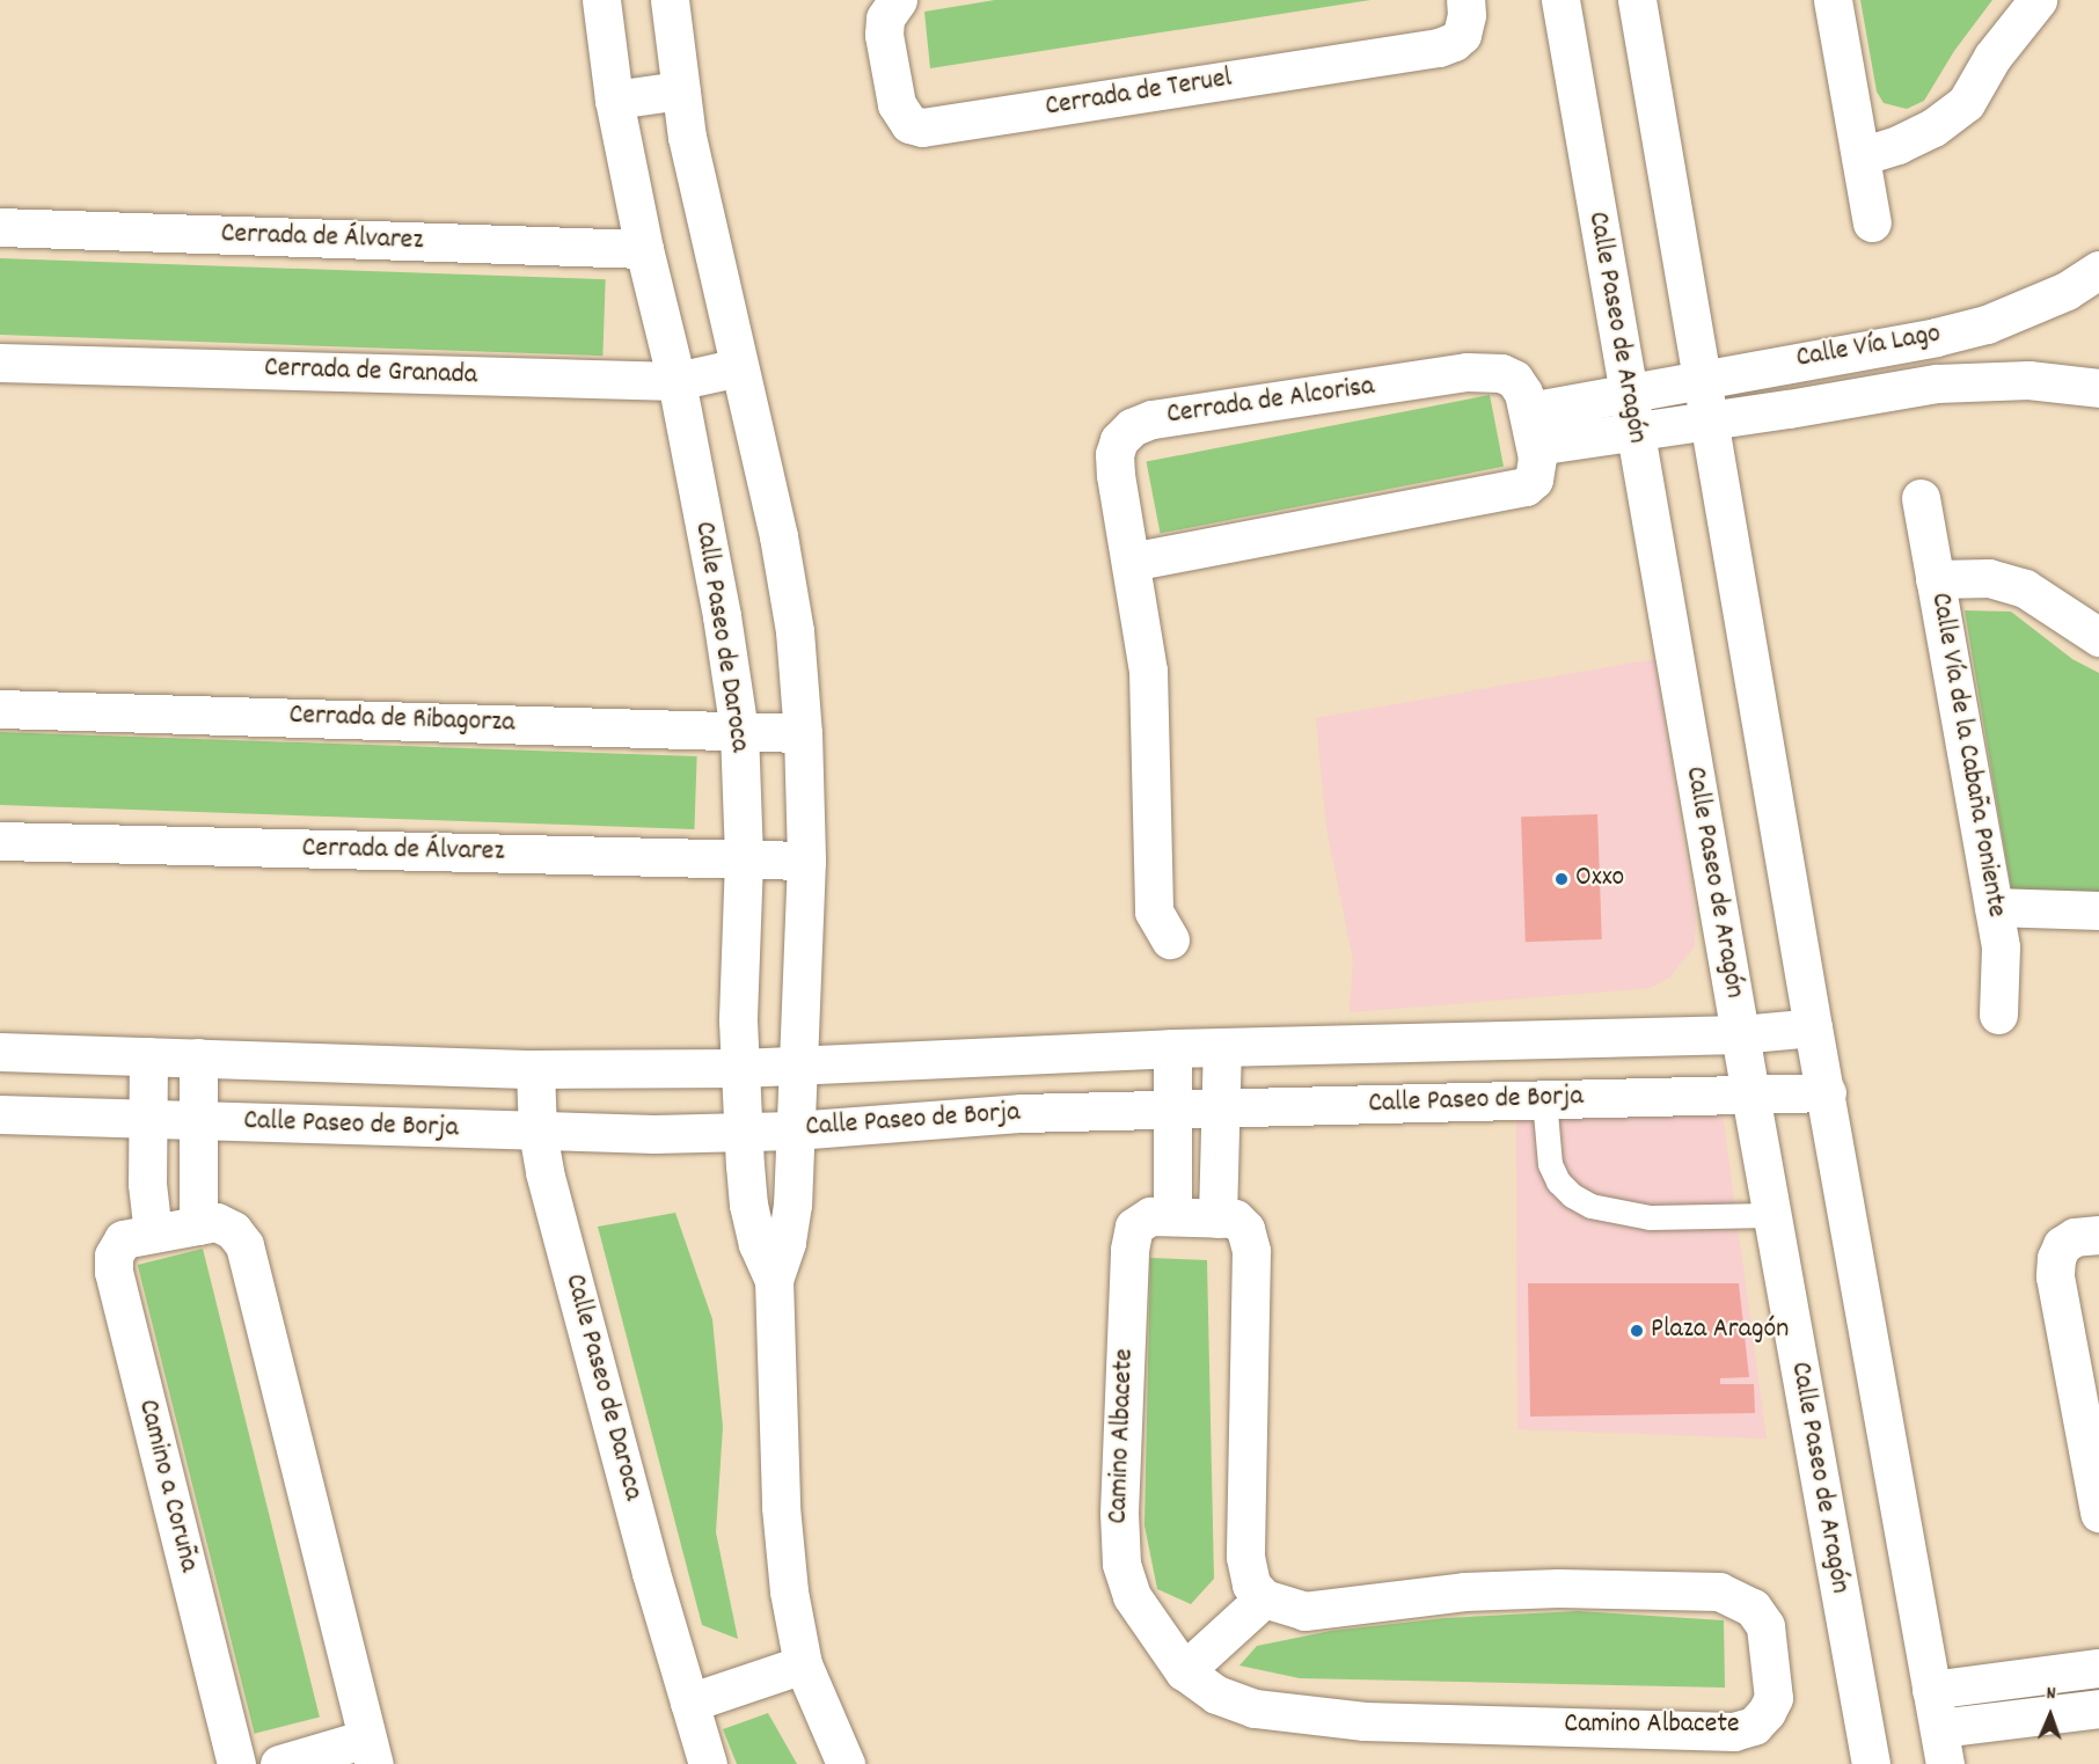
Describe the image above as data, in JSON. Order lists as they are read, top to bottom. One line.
{"streets":{"street":["Cerrada de Teruel","Cerrada de Álvarez","Calle Paseo de Aragón","Calle Vía Lago","Cerrada de Granada","Cerrada de Alcorisa","Calle Paseo de Daroca","Cerrada de Ribagorza","Calle Vía de la Cabaña Poniente","Calle Paseo de Borja","Camino Albacete","Camino a Coruña"]},"crossings":[["Cerrada de Álvarez","Calle Paseo de Daroca"],["Calle Paseo de Aragón","Calle Vía Lago"],["Calle Paseo de Aragón","Calle Paseo de Borja"],["Cerrada de Granada","Calle Paseo de Daroca"],["Calle Paseo de Daroca","Cerrada de Ribagorza"],["Calle Paseo de Daroca","Calle Paseo de Borja"]],"places":["Oxxo","Plaza Aragón"],"north":"top"}
